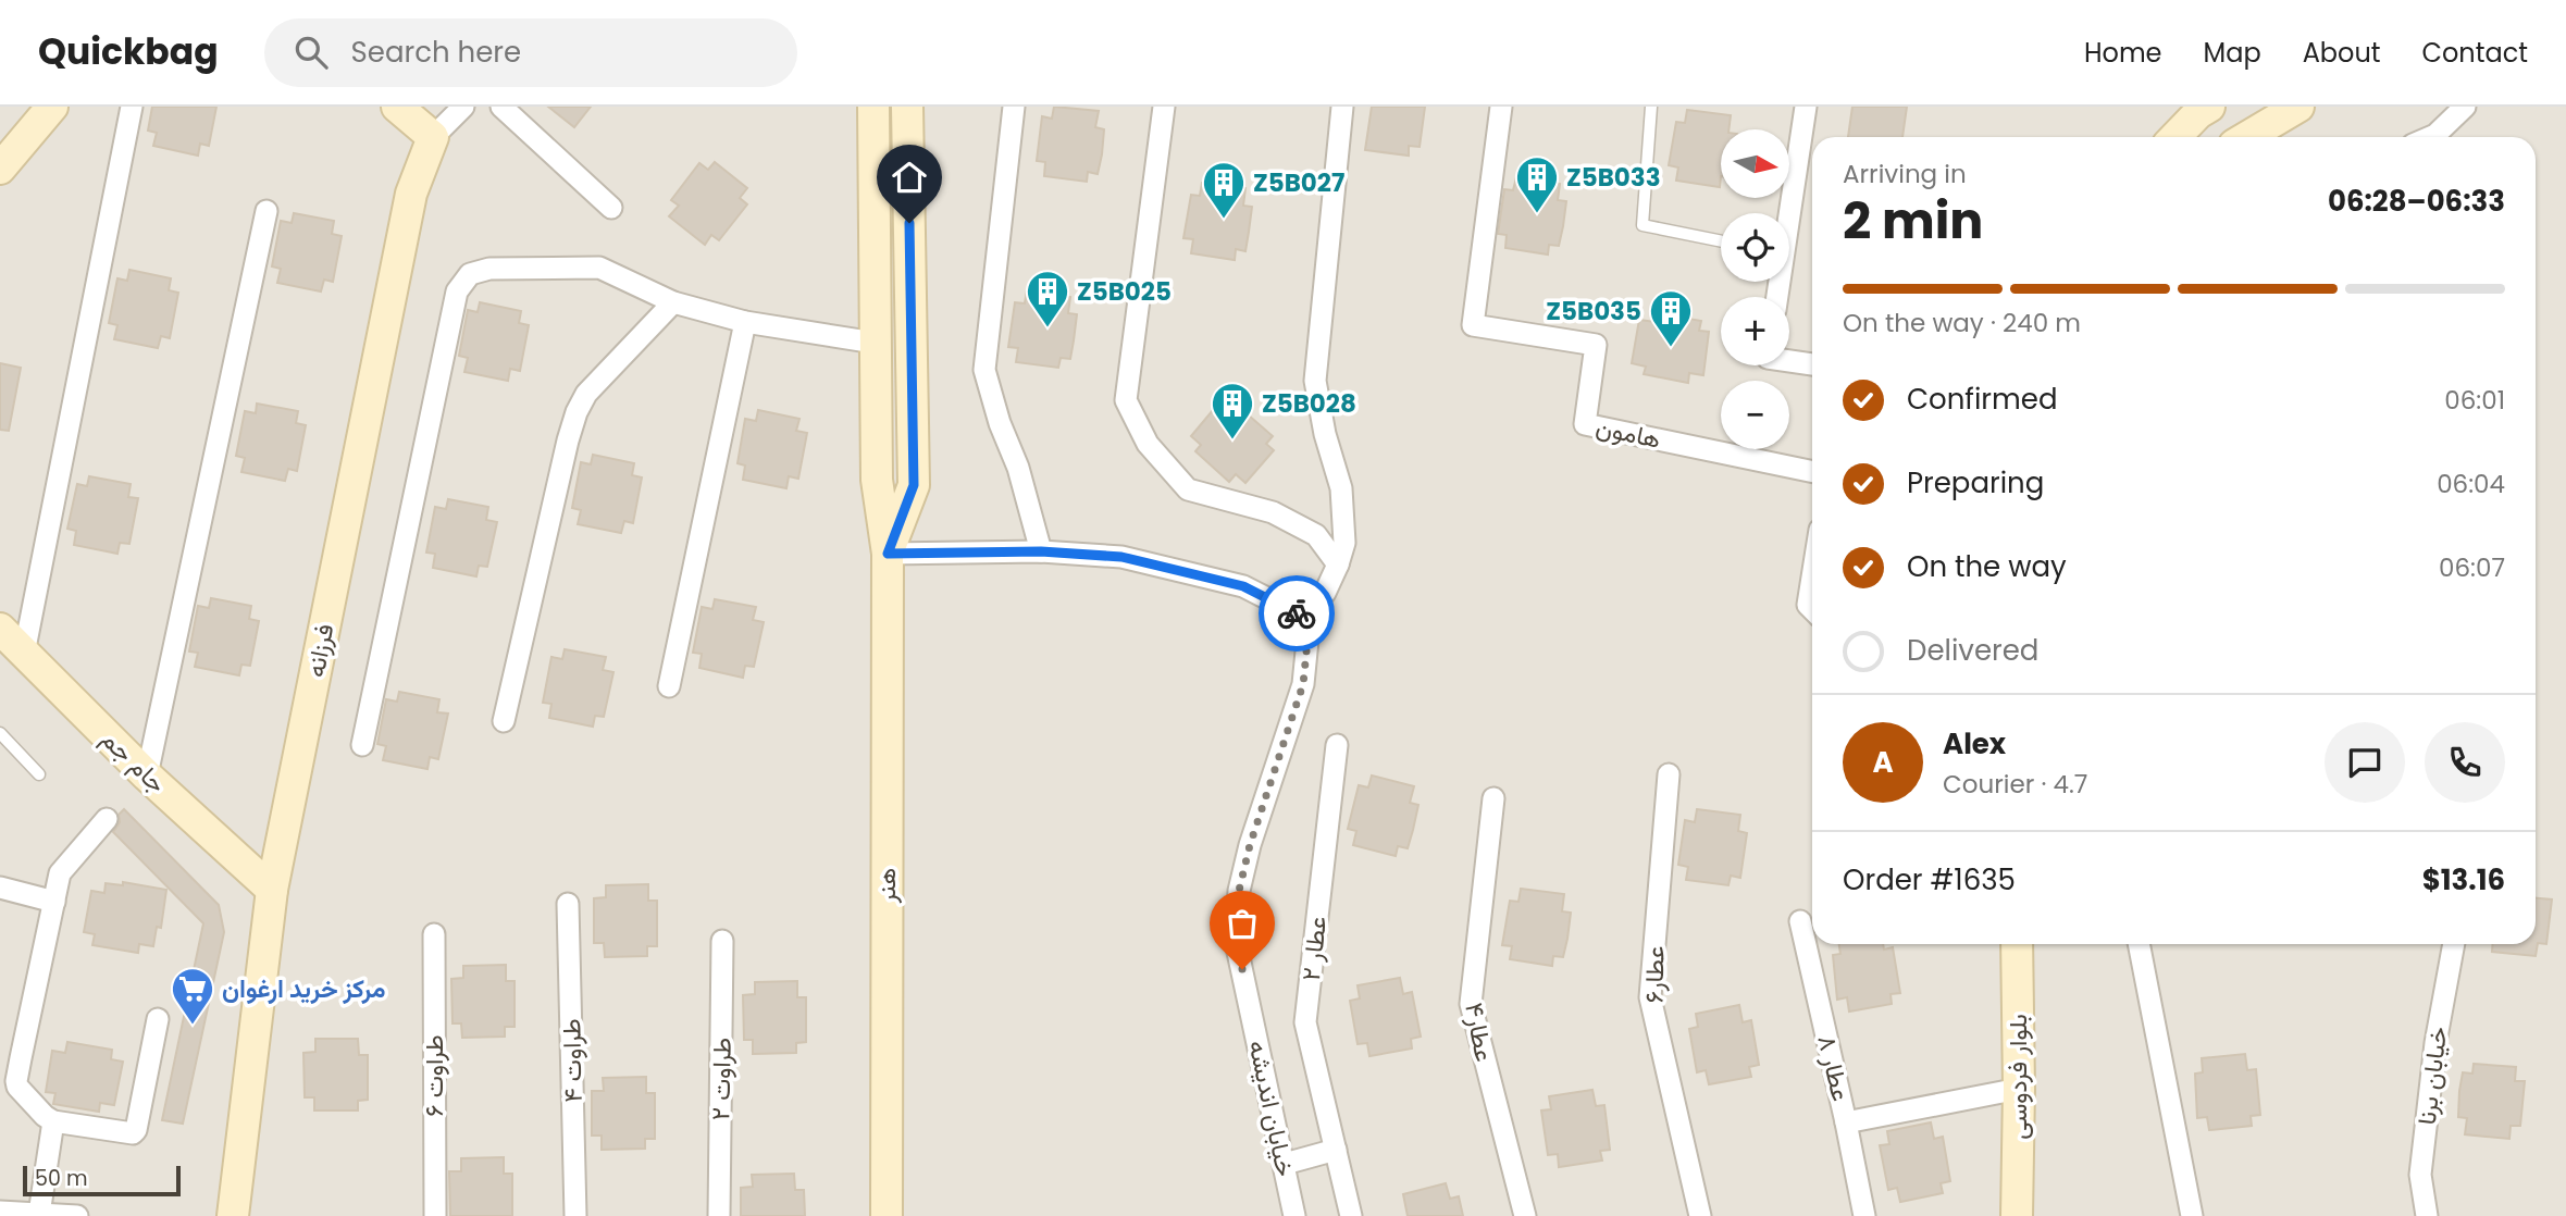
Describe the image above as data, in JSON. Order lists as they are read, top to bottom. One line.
{"streets":{"street":["هامون","فرزانه","جام جم","هنر","عطار ۲","عطار۶","عطار۴","طراوت ۴","عطار ۸","طراوت ۶","خیابان برنا","بلوار فردوسی","طراوت ۲","خیابان اندیشه"]},"crossings":[["فرزانه","جام جم"]],"places":{"building":["Z5B033","Z5B027","Z5B025","Z5B035","Z5B028"],"supermarket":["مرکز خرید ارغوان"]},"scale_bar":"50 m","north":"right","page":{"header":"Quickbag","search":"Search here","nav":["Home","Map","About","Contact"],"map_buttons":["+","−"],"heading":["2 min","Arriving in","06:28–06:33"],"panel":["Alex","Courier · 4.7","Order #1635","$13.16"],"bar":"On the way · 240 m","list":[["Confirmed","06:01"],["Preparing","06:04"],["On the way","06:07"],"Delivered"],"round":"A","scale":"50 m"}}
